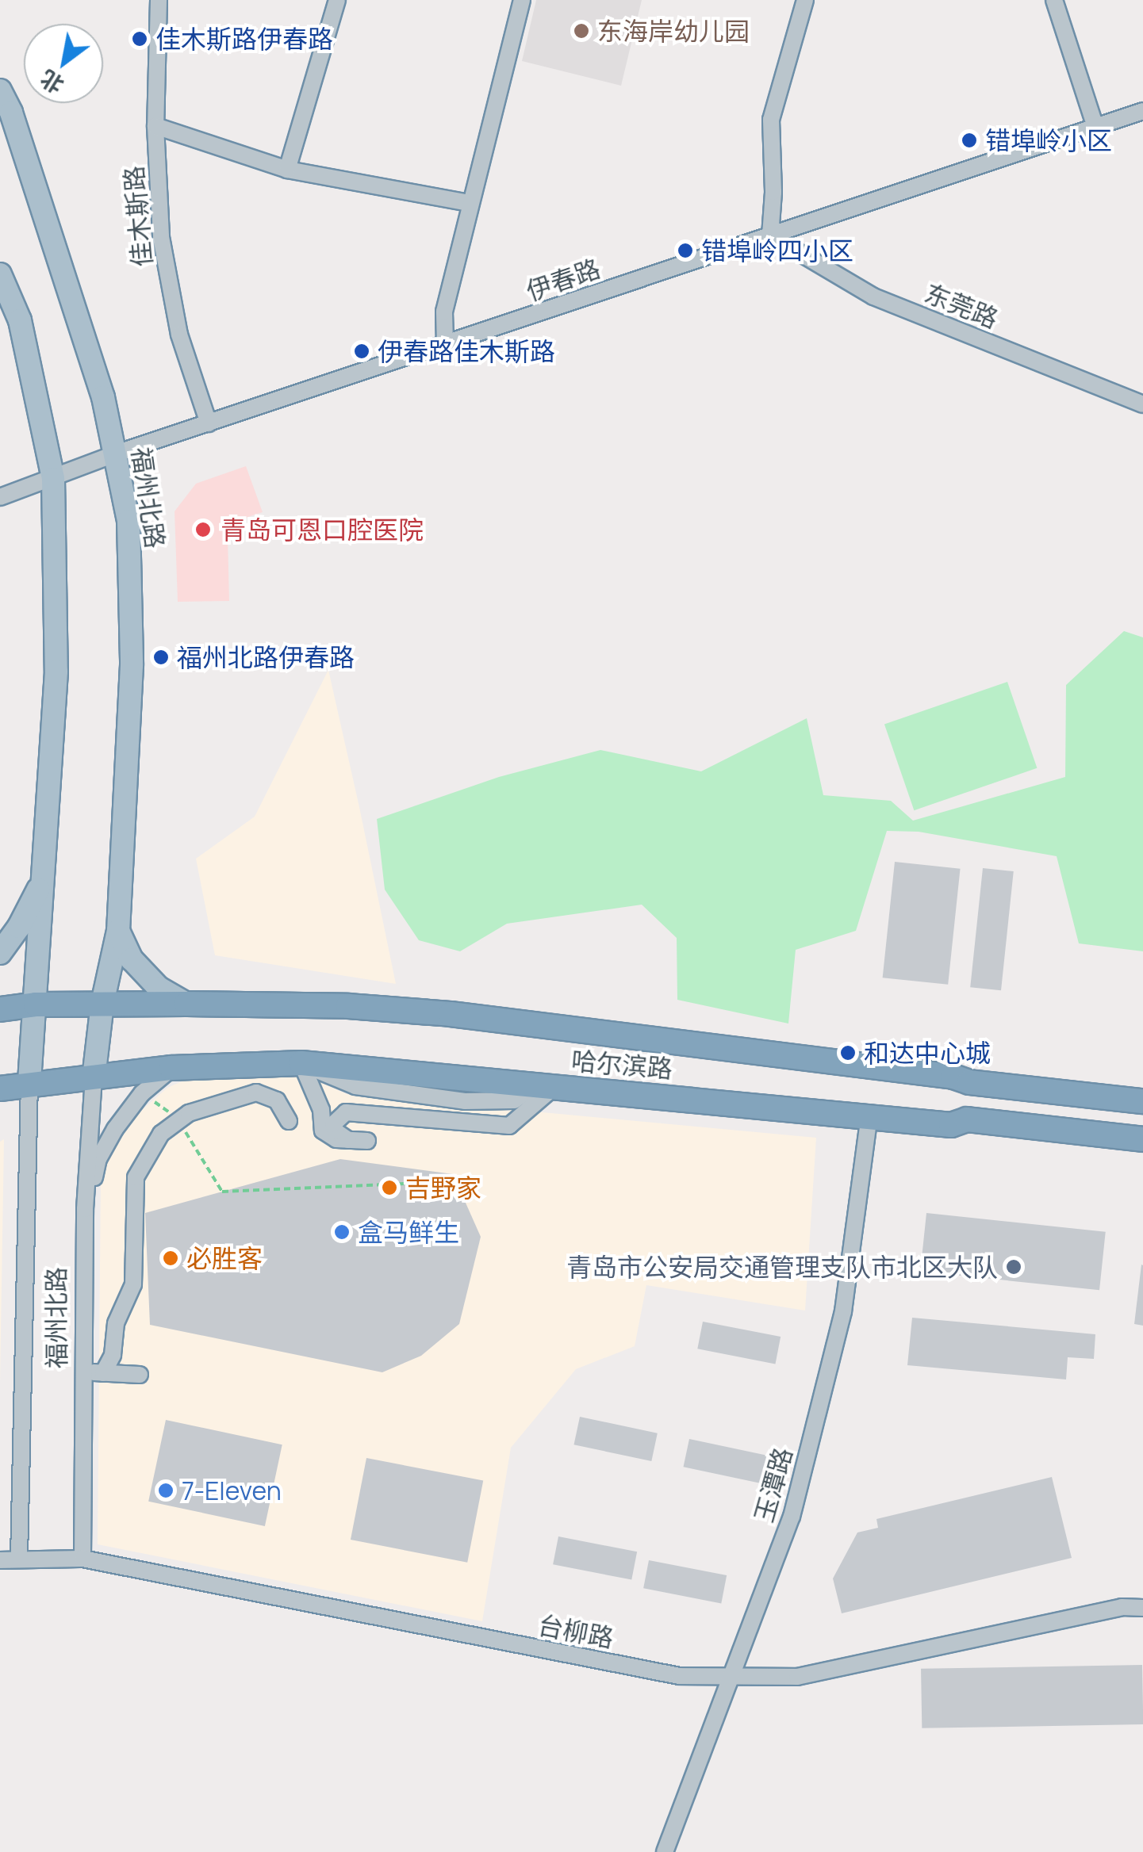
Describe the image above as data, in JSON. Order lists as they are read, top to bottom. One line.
{"streets":{"highway":["哈尔滨路"],"main road":["福州北路"],"street":["佳木斯路","伊春路","东莞路","玉潭路","台柳路"]},"crossings":[["佳木斯路","伊春路"],["伊春路","东莞路"],["伊春路","福州北路"],["福州北路","哈尔滨路"],["福州北路","台柳路"],["哈尔滨路","玉潭路"],["玉潭路","台柳路"]],"places":["东海岸幼儿园","佳木斯路伊春路","错埠岭小区","错埠岭四小区","伊春路佳木斯路","青岛可恩口腔医院","福州北路伊春路","和达中心城","吉野家","盒马鲜生","必胜客","青岛市公安局交通管理支队市北区大队","7-Eleven"],"north":"bottom left"}
